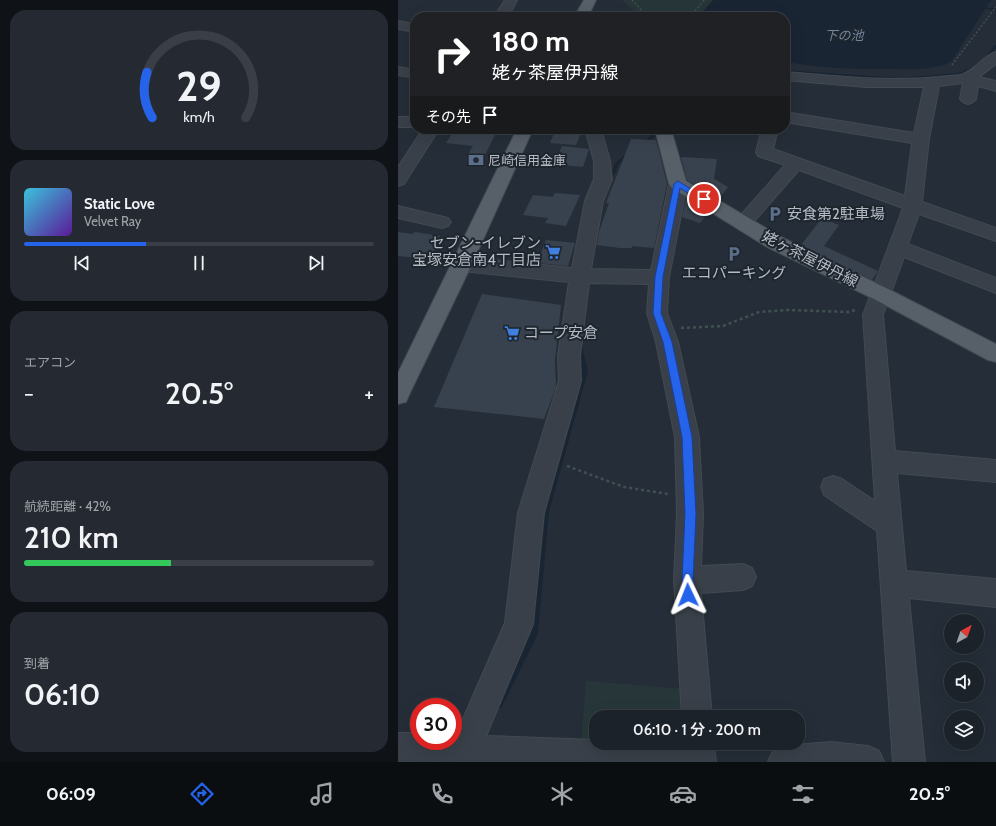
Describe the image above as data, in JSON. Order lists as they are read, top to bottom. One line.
{"streets":{"main road":["姥ヶ茶屋伊丹線"]},"water":["下の池"],"places":{"bank":["尼崎信用金庫"],"parking":["安食第2駐車場","エコパーキング"],"supermarket":["セブン-イレブン 宝塚安倉南4丁目店","コープ安倉"]},"north":"top right","page":{"turn":["180 m","姥ヶ茶屋伊丹線"],"then":"その先","song":["Static Love","Velvet Ray"],"tile":["エアコン",["航続距離 · 42%","210 km"],["到着","06:10"]],"heat":["−","20.5°","+"],"limit":"30","trip":"06:10 · 1 分 · 200 m","tabs":["06:09","20.5°"],"gauge":["29","km/h"]}}
